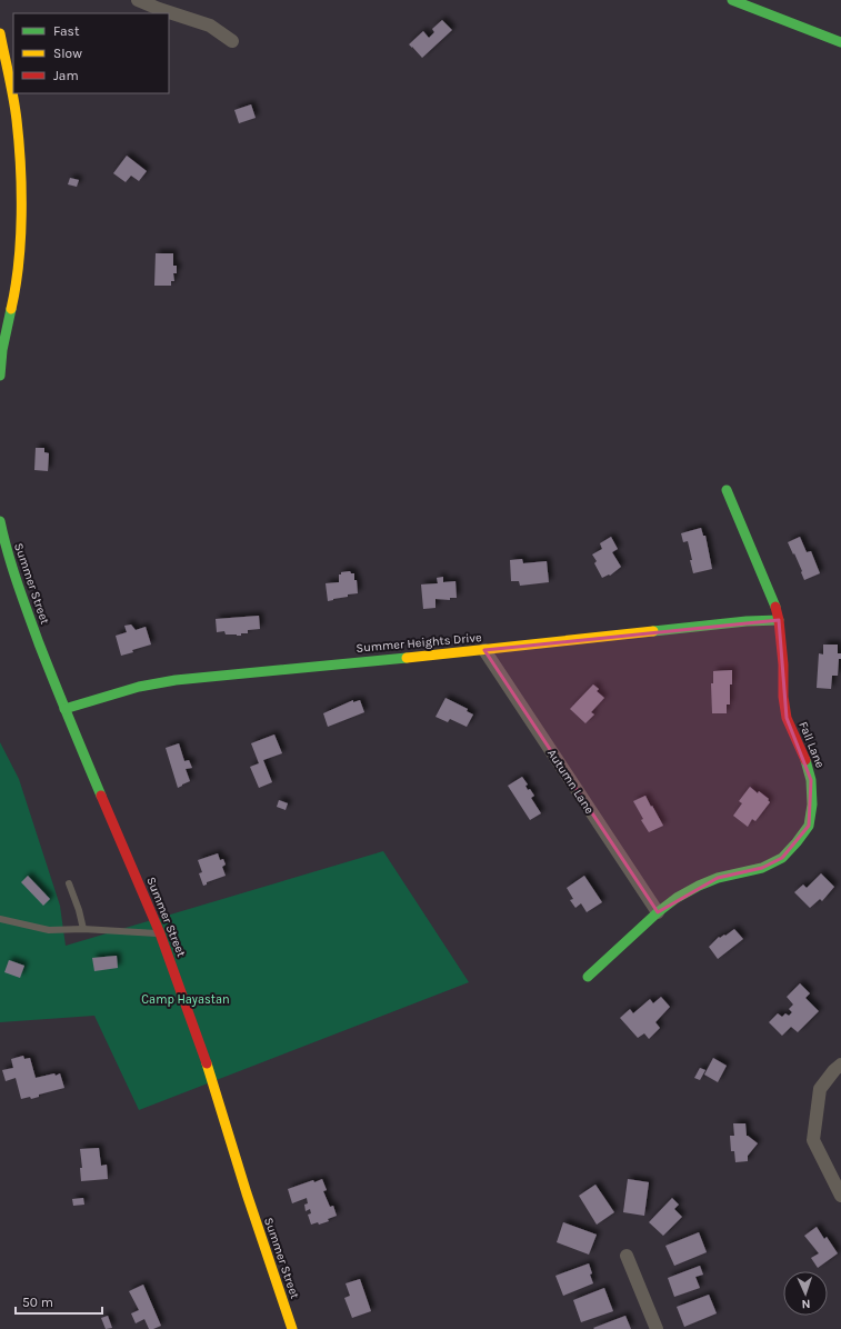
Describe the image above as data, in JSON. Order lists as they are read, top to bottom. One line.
{"streets":{"main road":["Summer Street","Summer Heights Drive","Fall Lane"],"street":["Autumn Lane"]},"crossings":[["Summer Street","Summer Heights Drive"],["Summer Heights Drive","Fall Lane"],["Summer Heights Drive","Autumn Lane"],["Fall Lane","Autumn Lane"]],"parks":["Camp Hayastan"],"legend":["Fast","Slow","Jam"],"scale_bar":"50 m","north":"bottom"}
